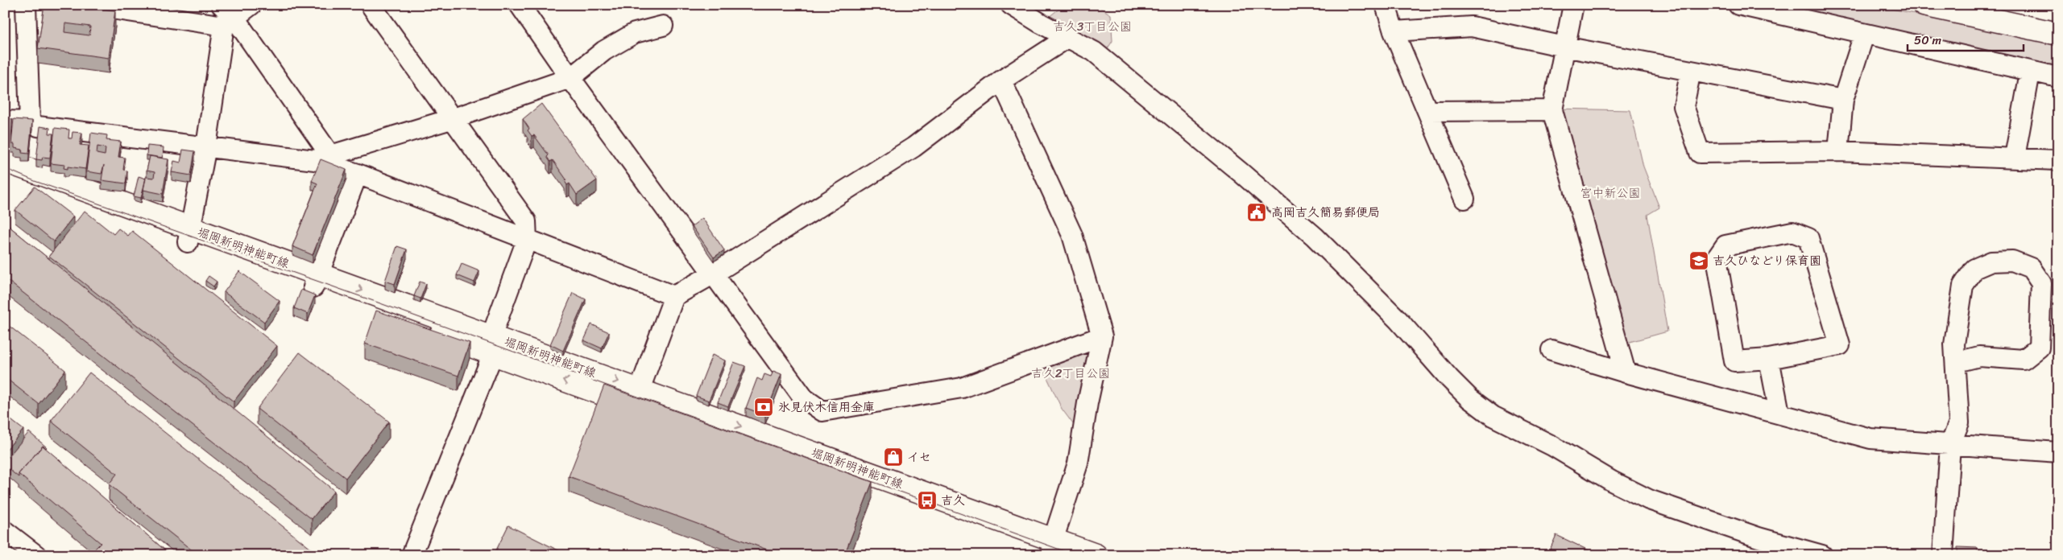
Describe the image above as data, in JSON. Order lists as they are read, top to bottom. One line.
{"streets":{"main road":["堀岡新明神能町線"]},"parks":["吉久3丁目公園","宮中新公園","吉久2丁目公園"],"places":{"public building":["高岡吉久簡易郵便局"],"school or university":["吉久ひなどり保育園"],"bank":["氷見伏木信用金庫"],"shop":["イセ"],"bus stop":["吉久"]},"scale_bar":"50 m"}
